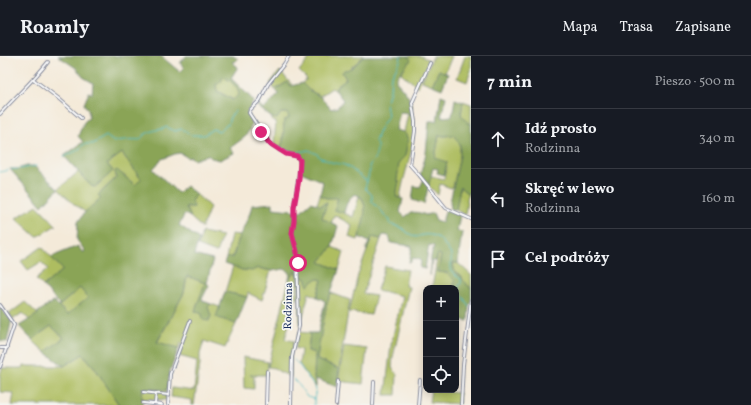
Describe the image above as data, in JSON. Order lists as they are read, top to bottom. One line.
{"streets":{"street":["Rodzinna"]},"page":{"header":"Roamly","nav":["Mapa","Trasa","Zapisane"],"heading":["7 min","Pieszo · 500 m"],"list":[["Idź prosto","Rodzinna","340 m"],["Skręć w lewo","Rodzinna","160 m"],"Cel podróży"],"map_buttons":["+","−"]}}
